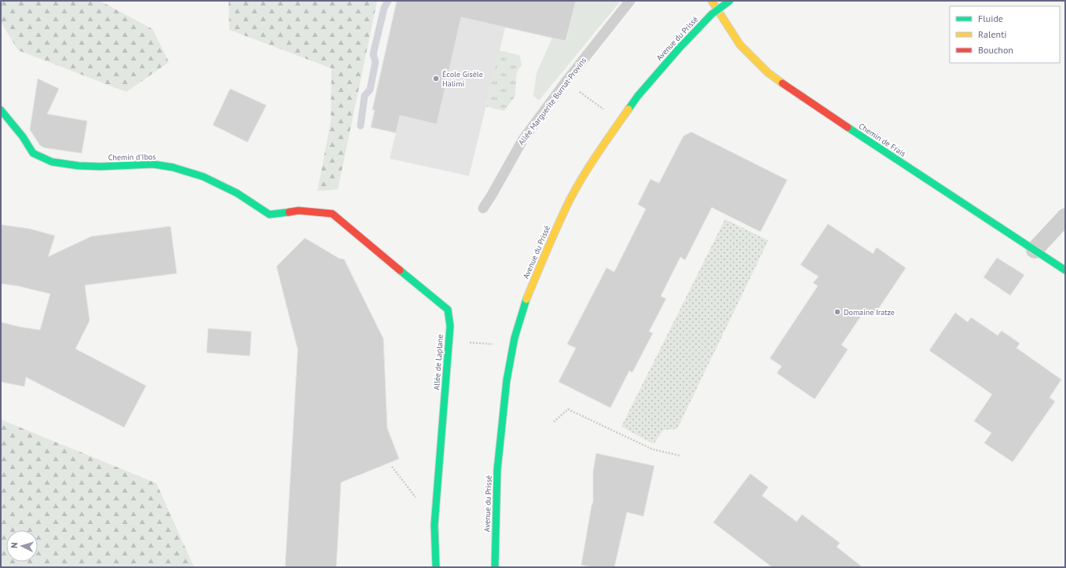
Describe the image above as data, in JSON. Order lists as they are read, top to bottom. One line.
{"streets":{"street":["Avenue du Prissé","Chemin de Frais","Chemin d'Ibos","Allée de Laplane"],"lane":["Allée Marguerite Burnat-Provins"]},"crossings":[["Chemin d'Ibos","Allée de Laplane"]],"places":["École Gisèle Halimi","Domaine Iratze"],"legend":["Fluide","Ralenti","Bouchon"],"north":"left"}
